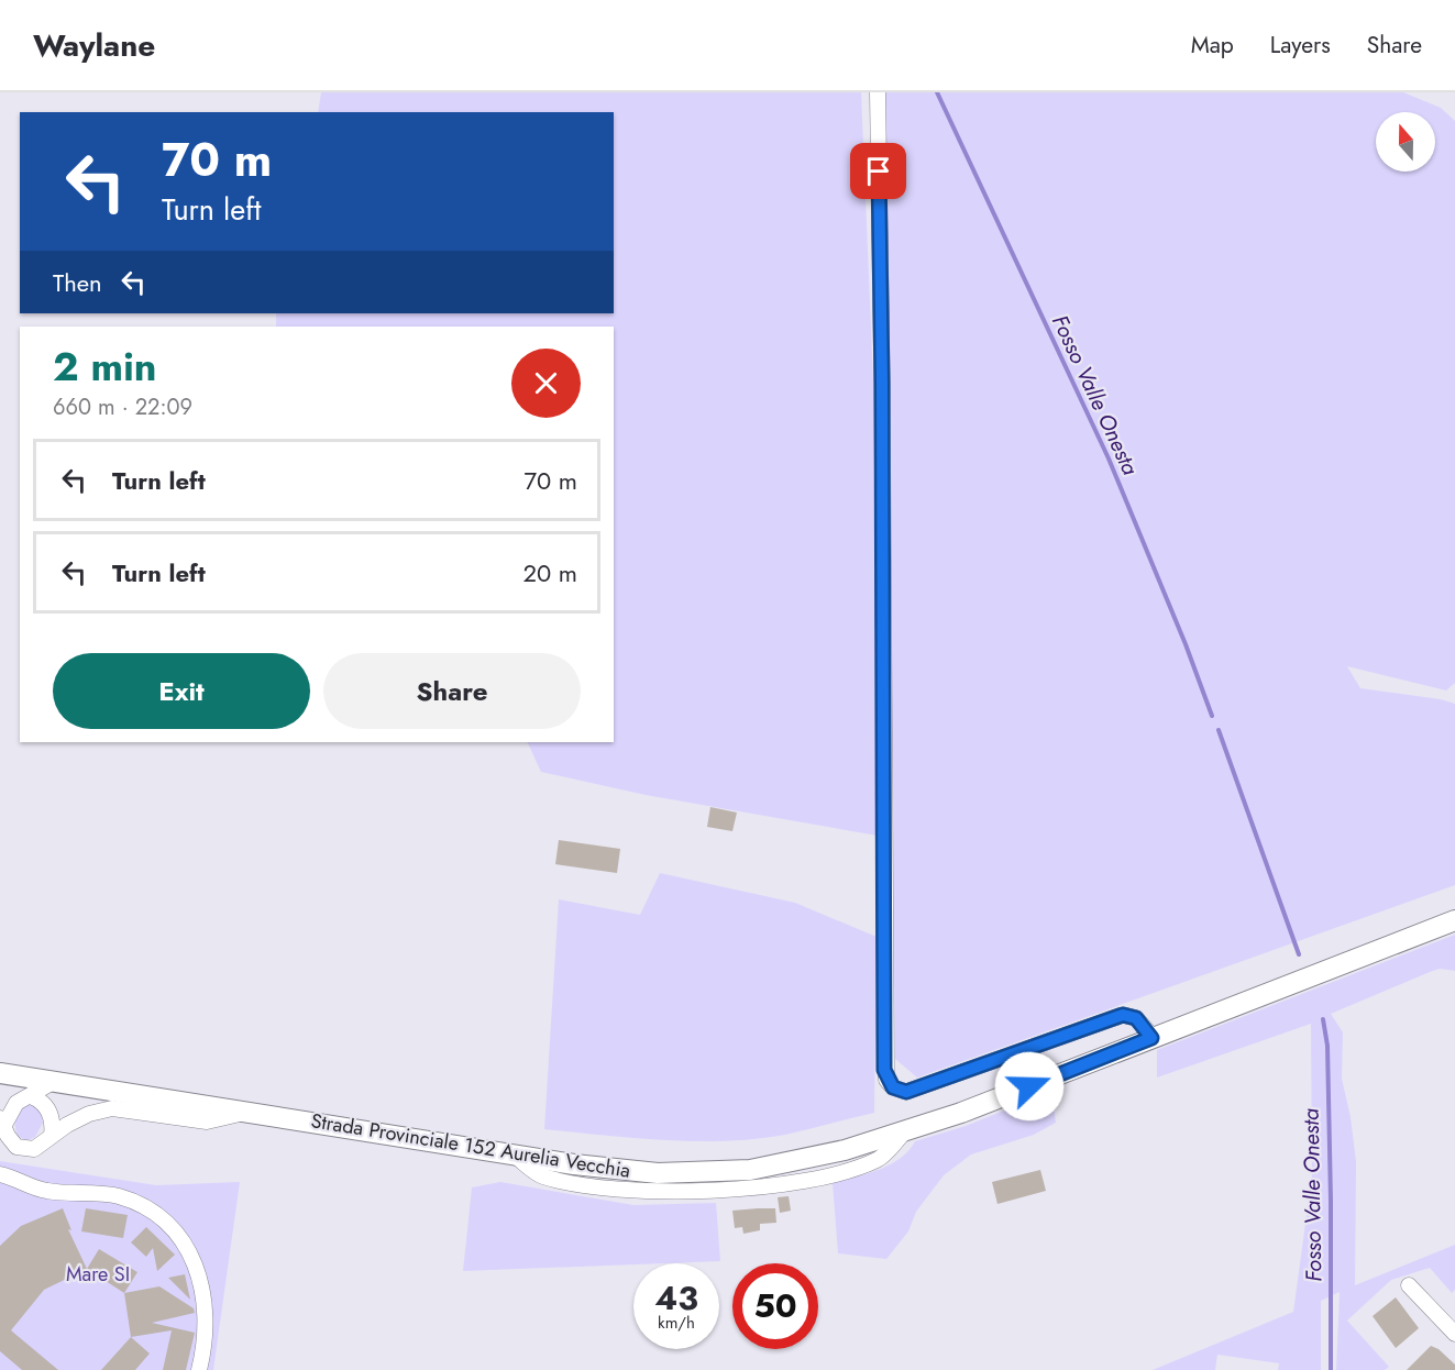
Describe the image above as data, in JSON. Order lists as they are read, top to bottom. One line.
{"streets":{"main road":["Strada Provinciale 152 Aurelia Vecchia"]},"water":["Fosso Valle Onesta"],"parks":["Mare SI"],"north":"top","page":{"header":"Waylane","nav":["Map","Layers","Share"],"turn":["70 m","Turn left"],"then":"Then","heading":["2 min","660 m · 22:09"],"list":[{"name":"Turn left","value":"70 m"},{"name":"Turn left","value":"20 m"}],"buttons":["Exit","Share"],"speed":"43 km/h","limit":"50"}}
